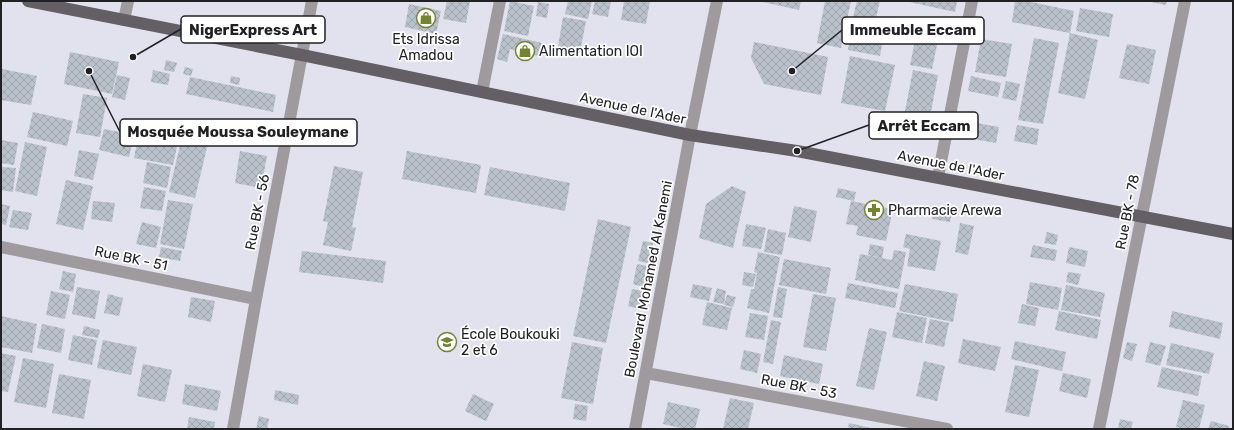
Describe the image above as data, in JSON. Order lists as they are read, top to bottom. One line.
{"streets":{"main road":["Avenue de l'Ader"],"street":["Rue BK - 56","Rue BK - 78","Rue BK - 51","Boulevard Mohamed Al Kanemi","Rue BK - 53"]},"crossings":[["Avenue de l'Ader","Rue BK - 56"],["Avenue de l'Ader","Rue BK - 78"],["Avenue de l'Ader","Boulevard Mohamed Al Kanemi"],["Rue BK - 56","Rue BK - 51"],["Boulevard Mohamed Al Kanemi","Rue BK - 53"]],"places":{"shop":["Ets Idrissa Amadou","Alimentation IOI"],"other":["NigerExpress Art","Mosquée Moussa Souleymane","Immeuble Eccam","Arrêt Eccam"],"pharmacy":["Pharmacie Arewa"],"school or university":["École Boukouki 2 et 6"]}}
